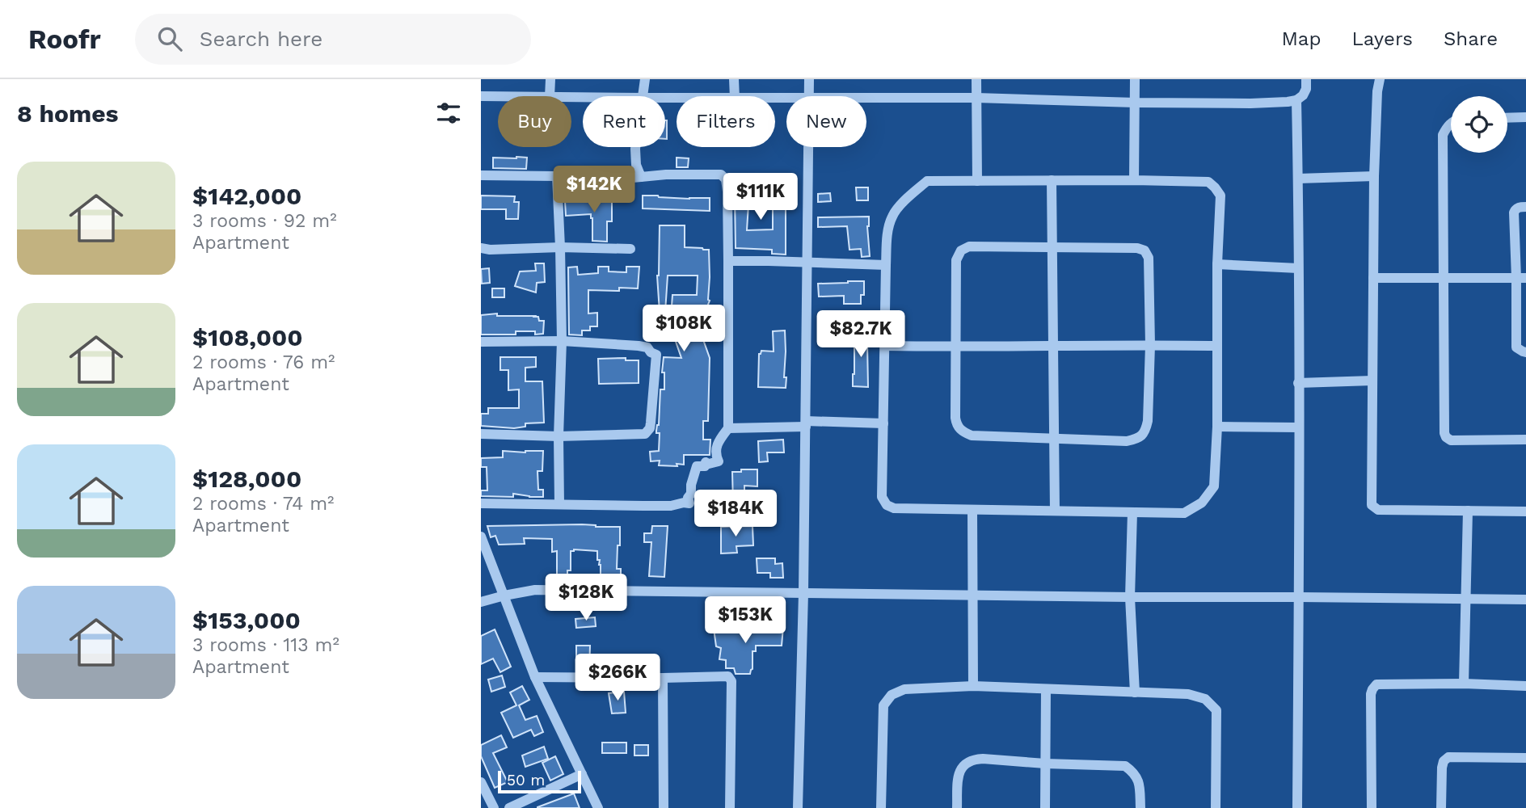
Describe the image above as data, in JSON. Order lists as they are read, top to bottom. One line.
{"scale_bar":"50 m","page":{"header":"Roofr","search":"Search here","nav":["Map","Layers","Share"],"heading":"8 homes","chip":["Buy","Rent","Filters","New"],"list":[{"name":"$142,000","note":"3 rooms · 92 m² · Apartment"},{"name":"$108,000","note":"2 rooms · 76 m² · Apartment"},{"name":"$128,000","note":"2 rooms · 74 m² · Apartment"},{"name":"$153,000","note":"3 rooms · 113 m² · Apartment"}],"price":["$142K","$111K","$108K","$82.7K","$184K","$128K","$153K","$266K"],"scale":"50 m"}}
